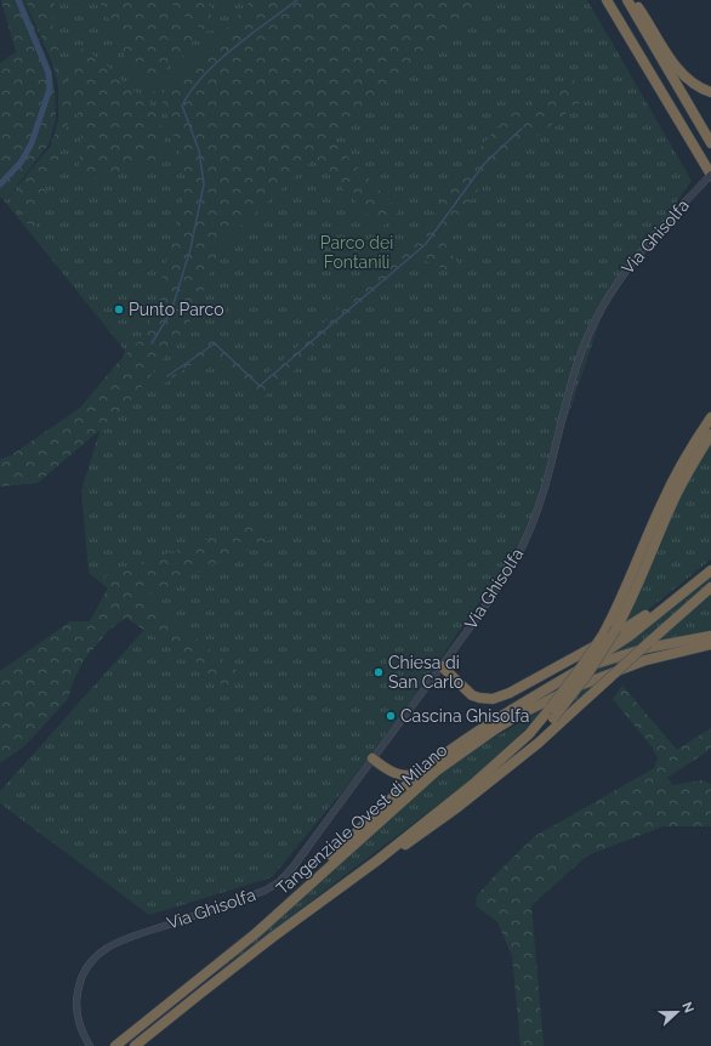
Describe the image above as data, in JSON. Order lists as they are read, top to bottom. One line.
{"streets":{"highway":["Tangenziale Ovest di Milano"],"street":["Via Ghisolfa"]},"parks":["Parco dei Fontanili"],"places":["Punto Parco","Chiesa di San Carlo","Cascina Ghisolfa"],"north":"right"}
